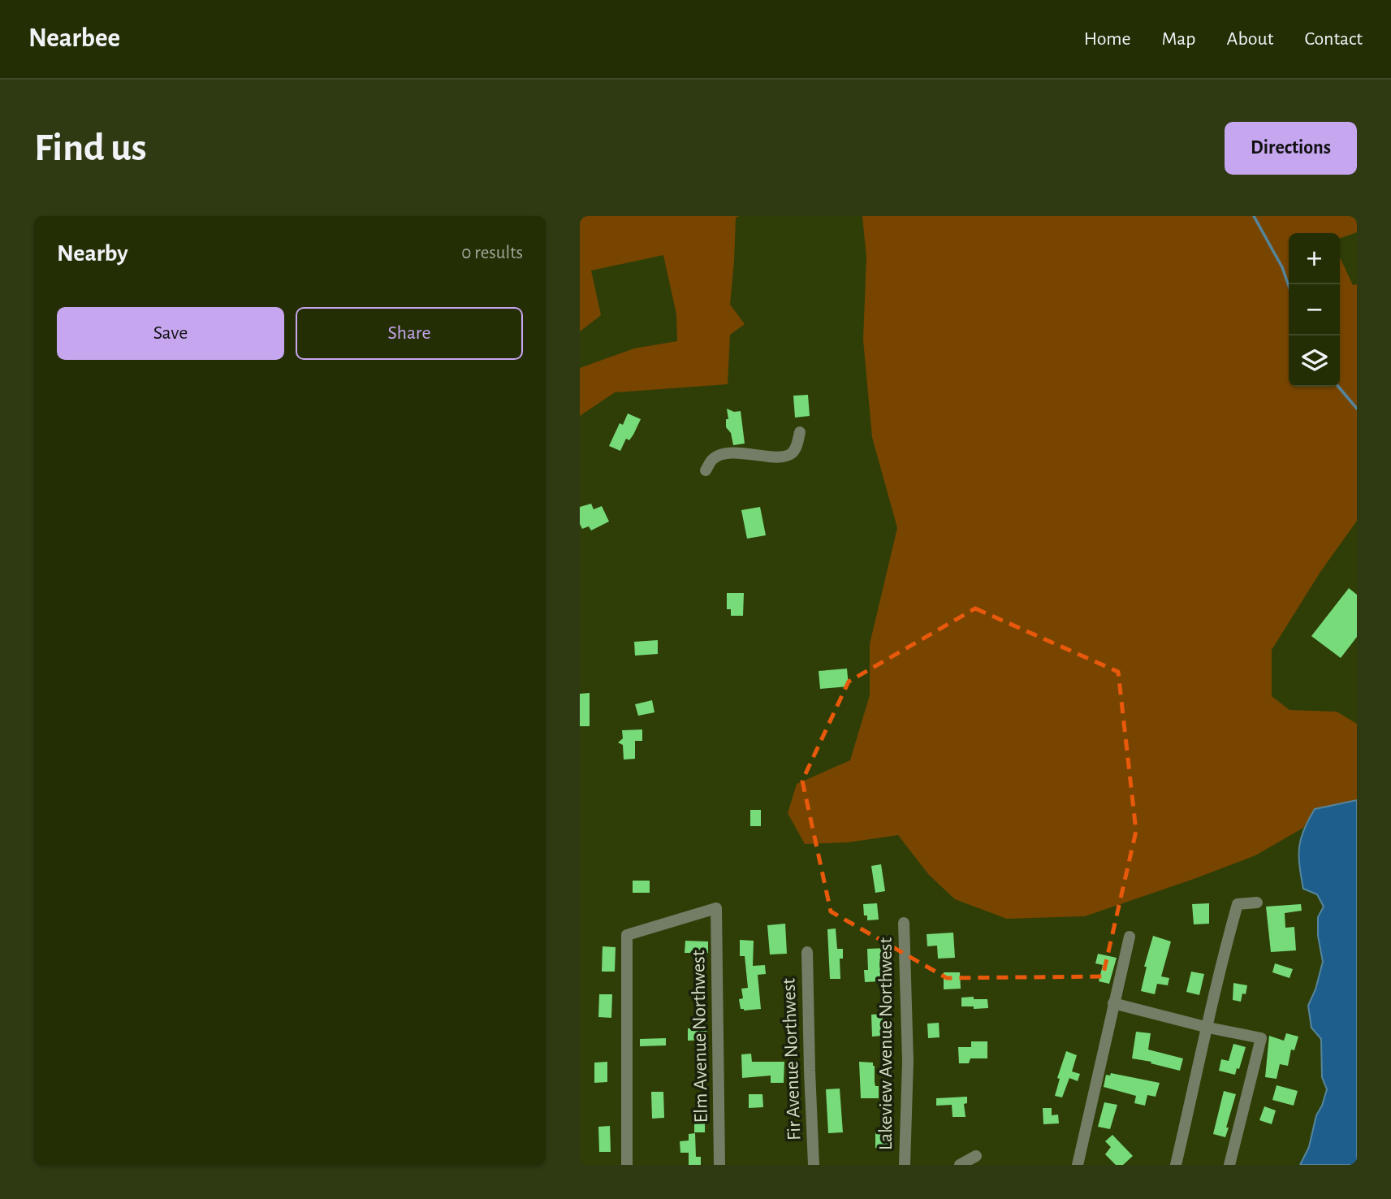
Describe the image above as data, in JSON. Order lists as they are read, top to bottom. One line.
{"streets":{"street":["Elm Avenue Northwest","Lakeview Avenue Northwest","Fir Avenue Northwest"]},"page":{"header":"Nearbee","nav":["Home","Map","About","Contact"],"buttons":["Directions",["Save","Share"]],"title":"Find us","heading":["Nearby","0 results"],"map_buttons":["+","−"]}}
